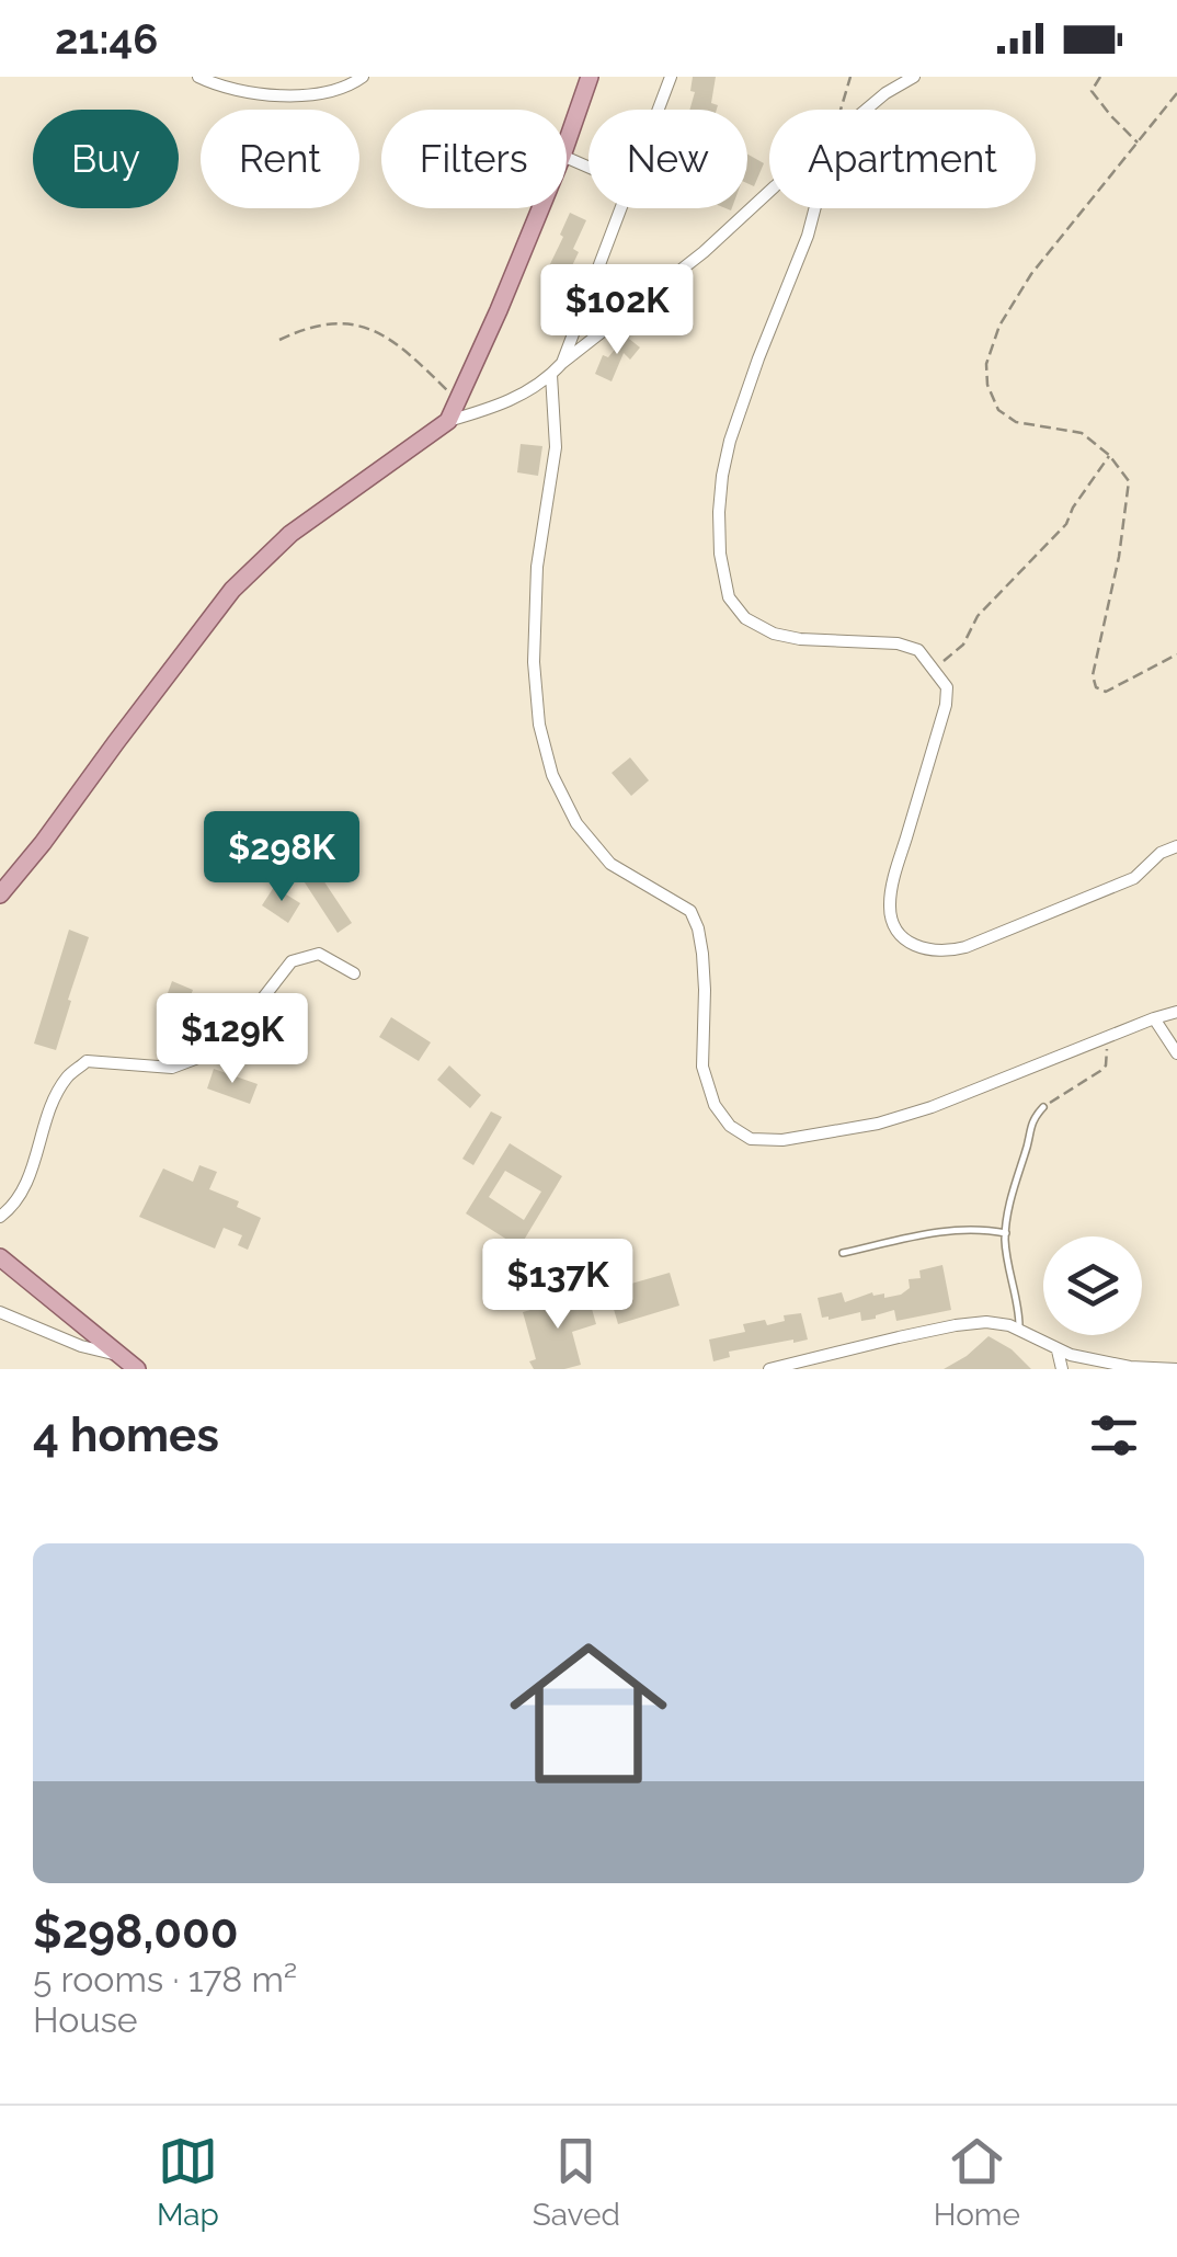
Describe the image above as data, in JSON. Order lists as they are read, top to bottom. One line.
{"page":{"status":"21:46","chip":["Buy","Rent","Filters","New","Apartment"],"price":["$102K","$298K","$129K","$137K"],"heading":"4 homes","list":[{"name":"$298,000","note":"5 rooms · 178 m² · House"}],"tabs":["Map","Saved","Home"]}}
